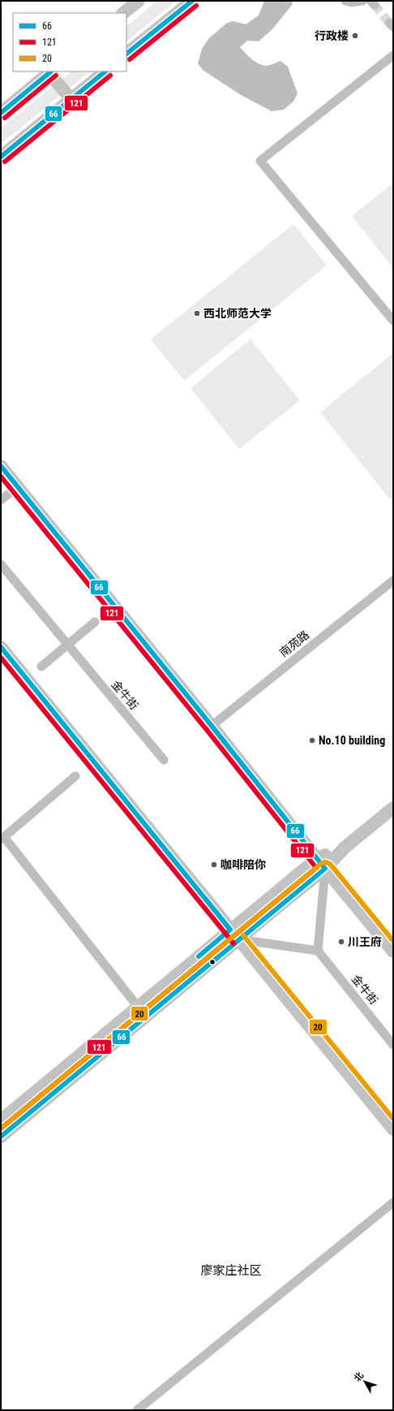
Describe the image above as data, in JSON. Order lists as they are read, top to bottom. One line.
{"streets":{"street":["南苑路","金牛街"]},"districts":["廖家庄社区"],"places":["行政楼","西北师范大学","No.10 building","咖啡陪你","川王府"],"lines":["transit line 66","transit line 121","transit line 20"],"legend":["66","121","20"],"north":"top left"}
